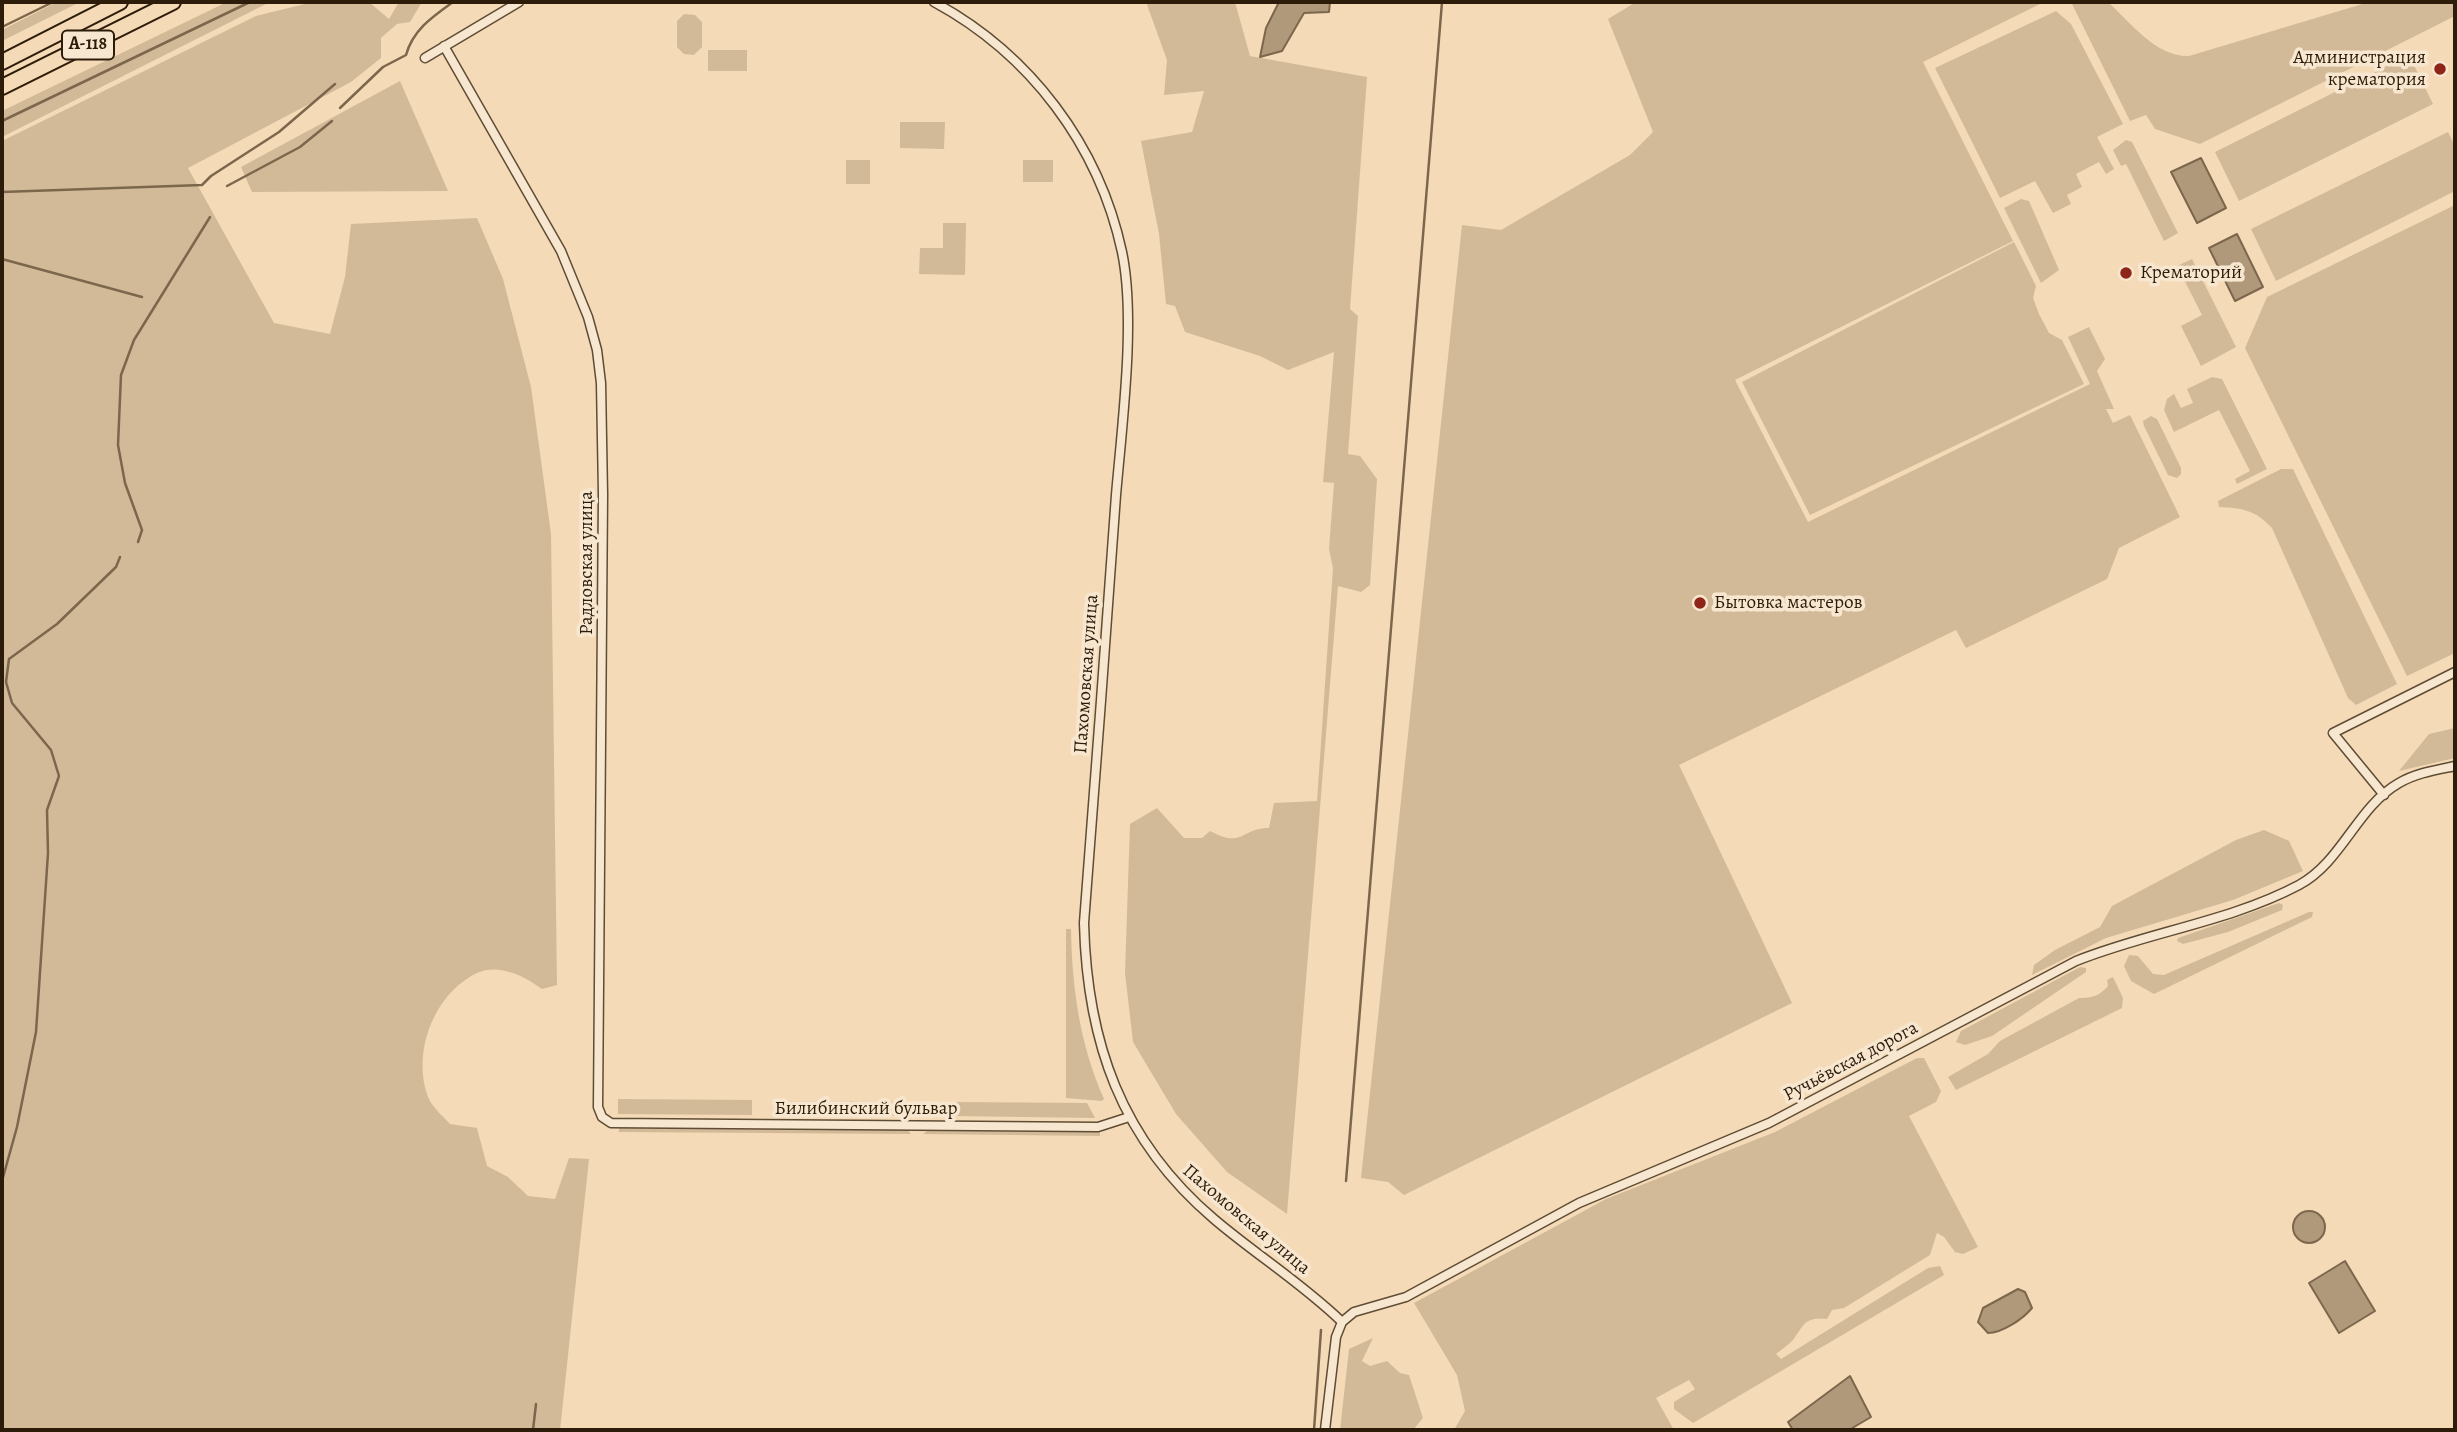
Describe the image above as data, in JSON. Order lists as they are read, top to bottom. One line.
{"streets":{"highway":["А-118"],"street":["Радловская улица","Пахомовская улица","Ручьёвская дорога","Билибинский бульвар"]},"crossings":[["Радловская улица","Билибинский бульвар"],["Пахомовская улица","Ручьёвская дорога"],["Пахомовская улица","Билибинский бульвар"]],"places":["Администрация крематория","Крематорий","Бытовка мастеров"]}
